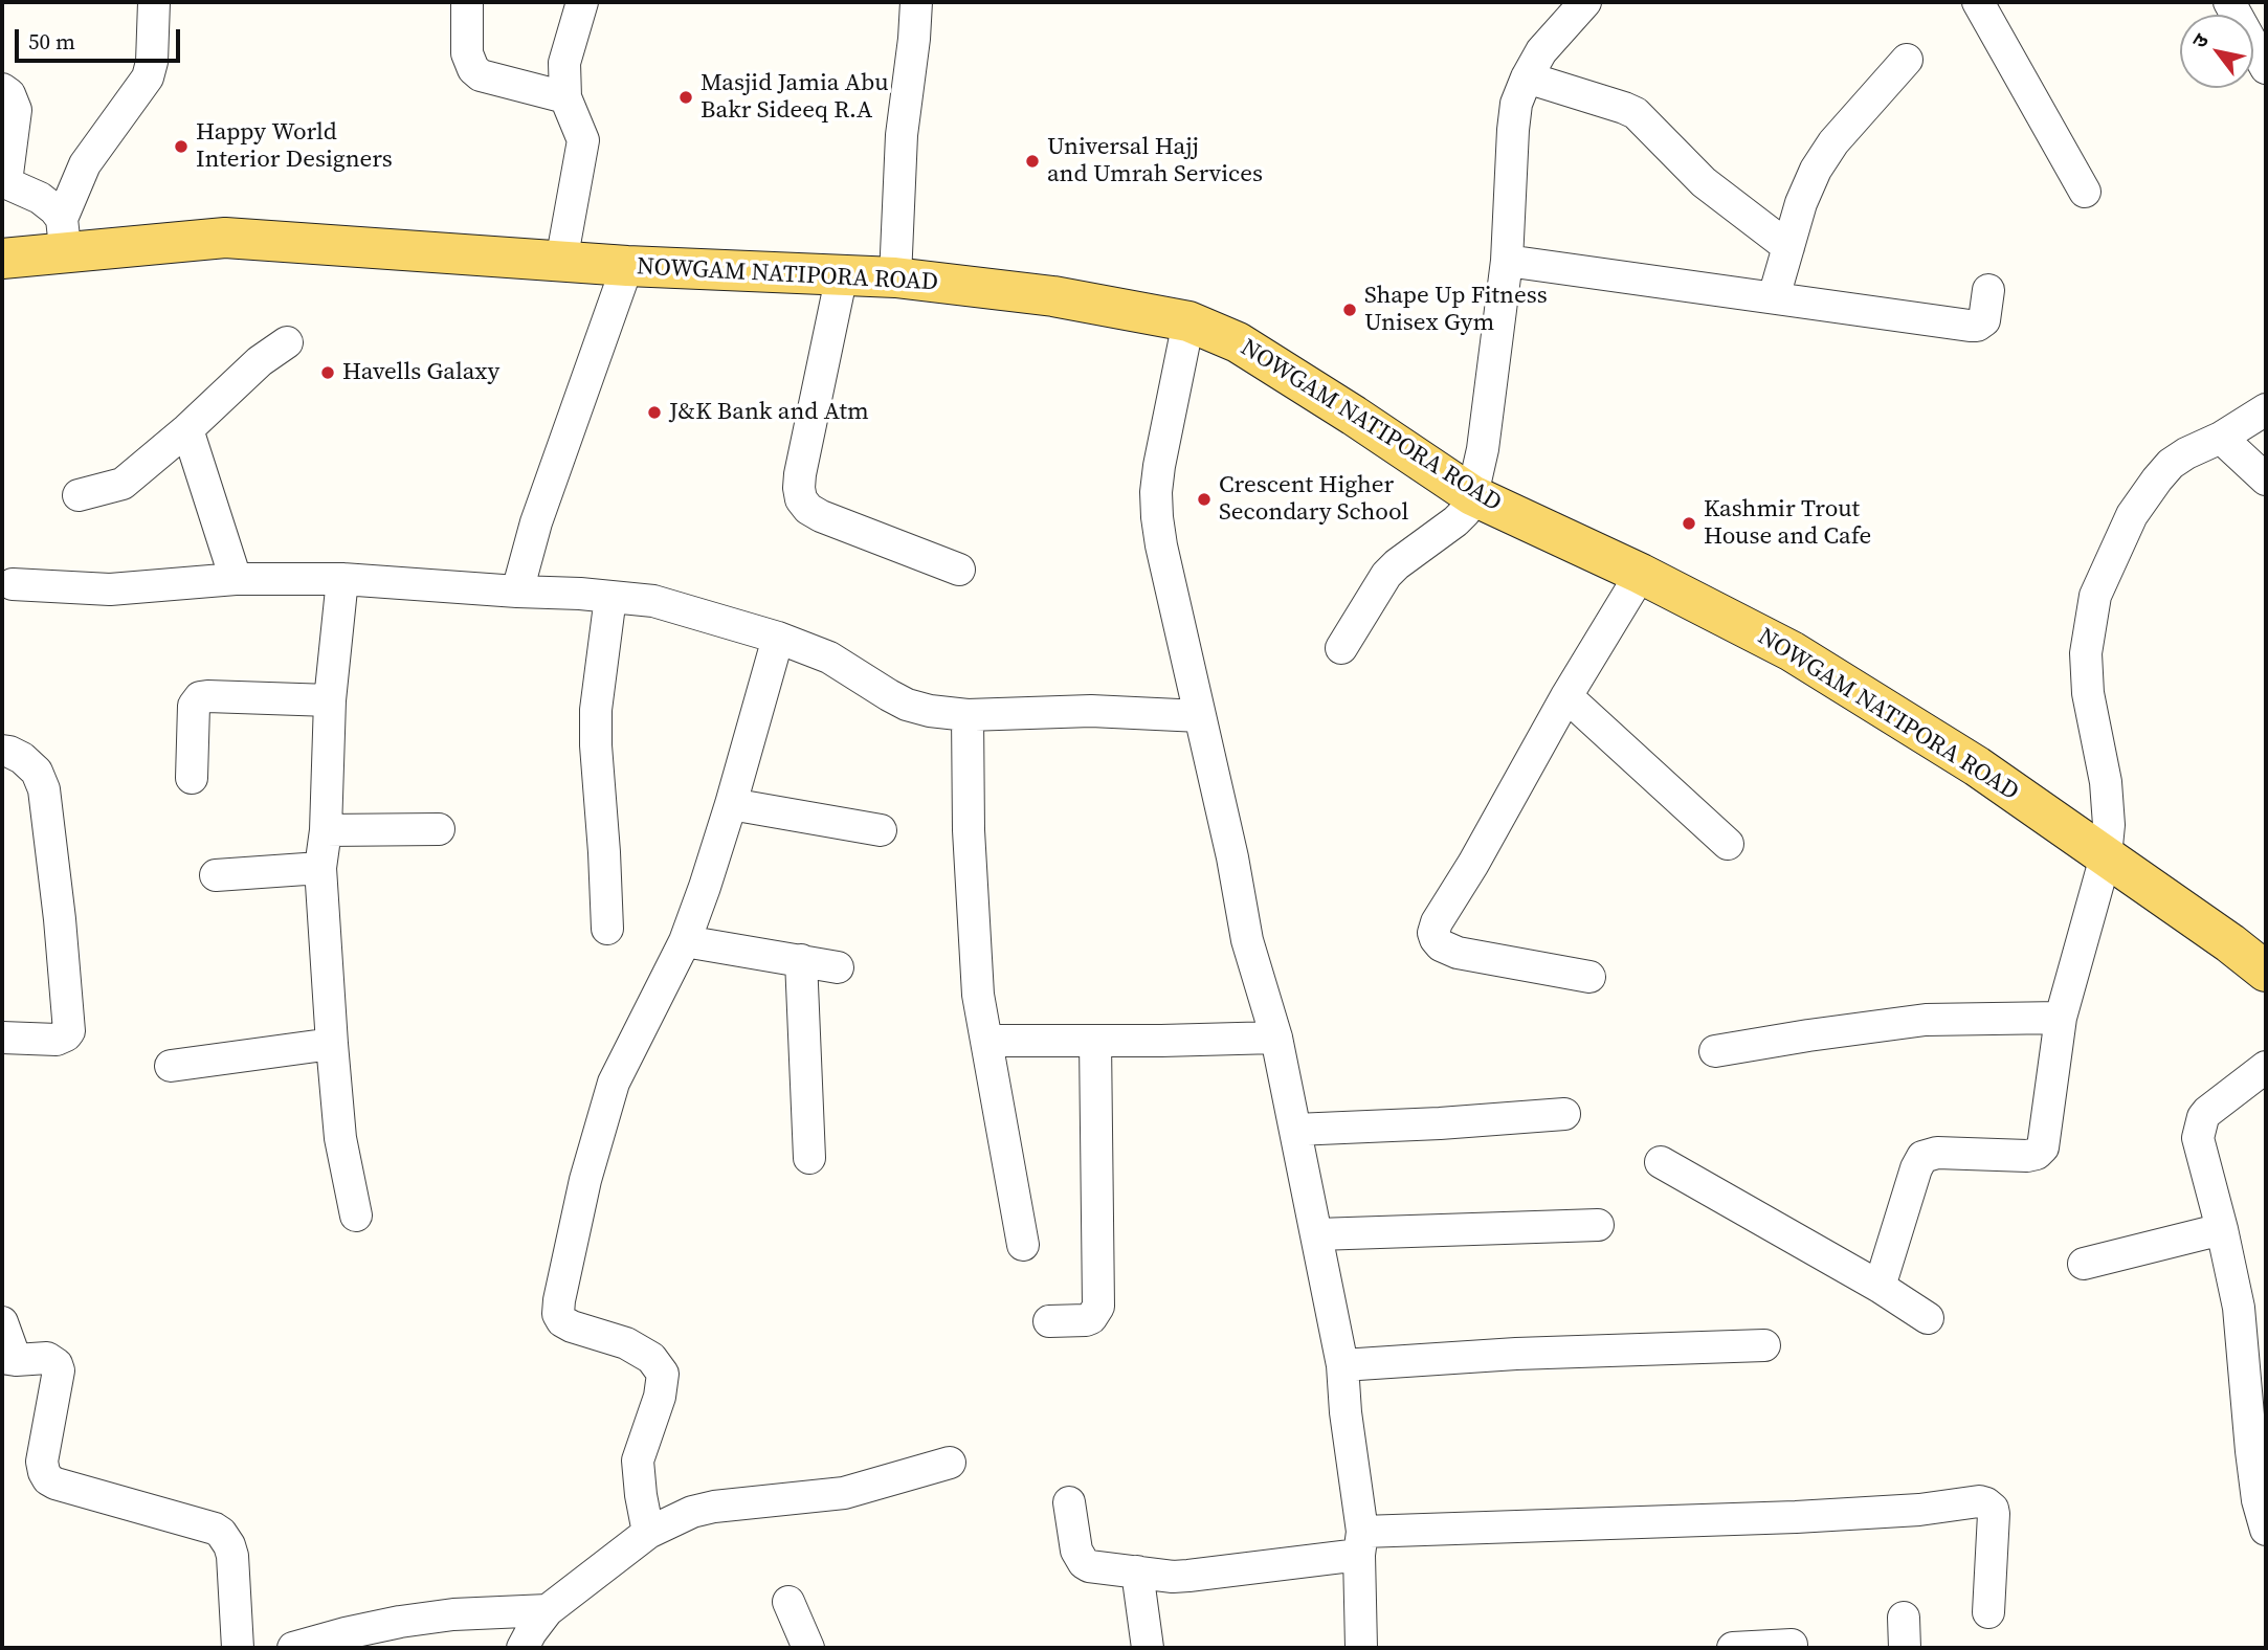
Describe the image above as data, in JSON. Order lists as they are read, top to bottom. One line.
{"streets":{"main road":["NOWGAM NATIPORA ROAD"]},"places":["Masjid Jamia Abu Bakr Sideeq R.A","Happy World Interior Designers","Universal Hajj and Umrah Services","Shape Up Fitness Unisex Gym","Havells Galaxy","J&K Bank and Atm","Crescent Higher Secondary School","Kashmir Trout House and Cafe"],"scale_bar":"50 m","north":"top left"}
